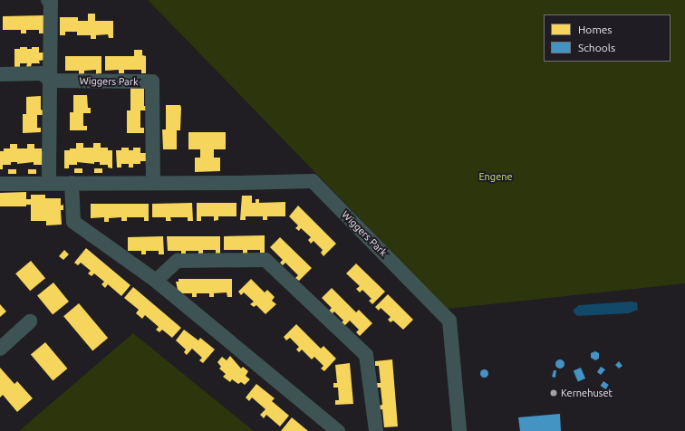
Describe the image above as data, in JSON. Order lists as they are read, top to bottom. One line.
{"streets":{"street":["Wiggers Park"]},"parks":["Engene"],"places":["Kernehuset"],"legend":["Homes","Schools"]}
